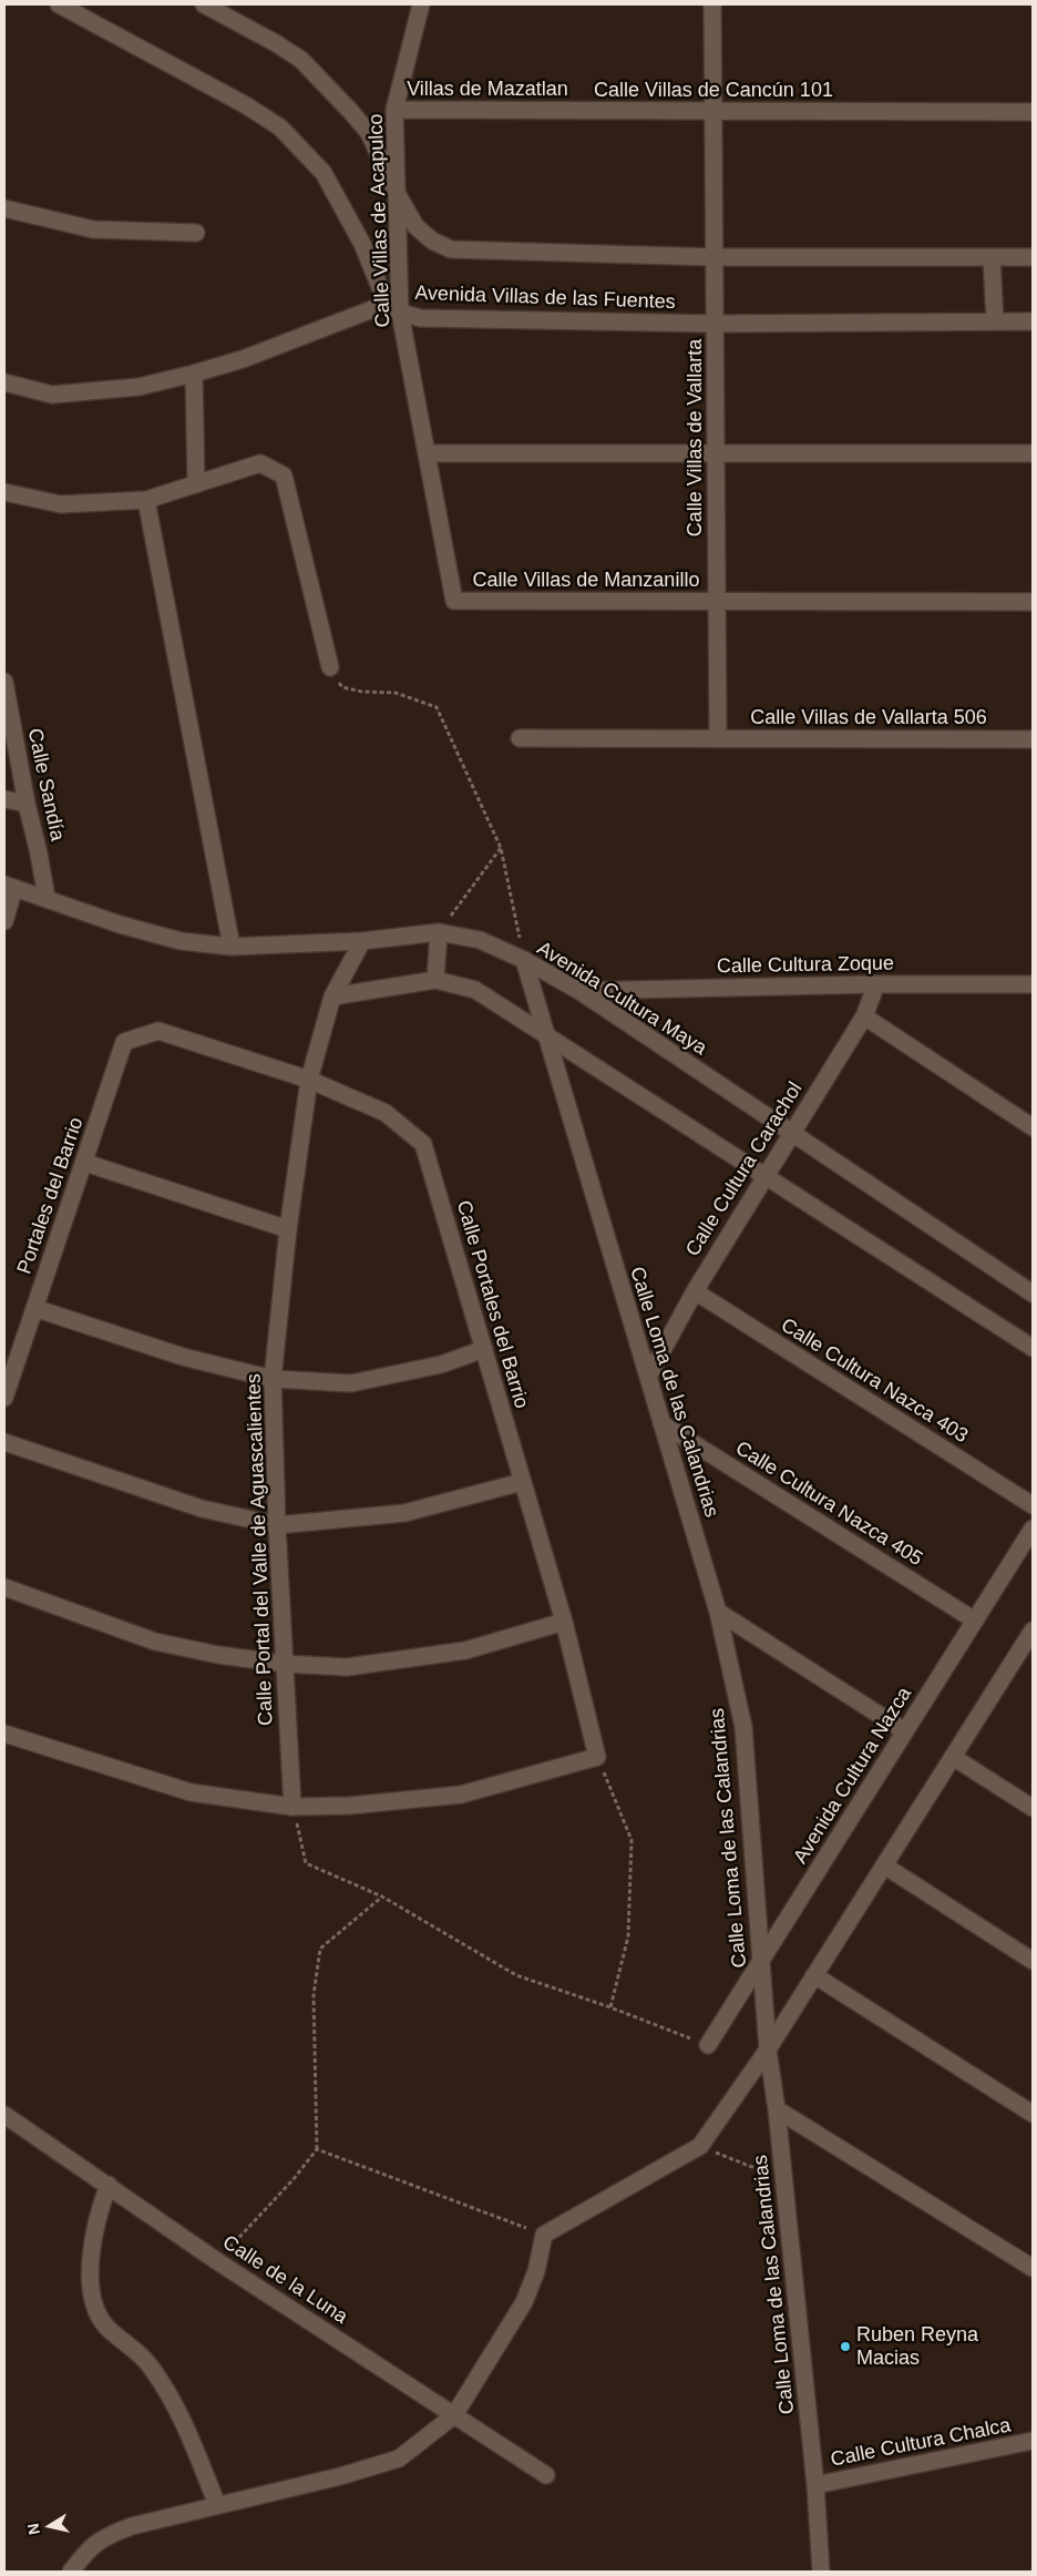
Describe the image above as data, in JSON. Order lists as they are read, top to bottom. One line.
{"streets":{"street":["Villas de Mazatlan","Calle Villas de Cancún 101","Calle Villas de Acapulco","Avenida Villas de las Fuentes","Calle Villas de Vallarta","Calle Villas de Manzanillo","Calle Villas de Vallarta 506","Calle Sandía","Calle Cultura Zoque","Avenida Cultura Maya","Calle Cultura Carachol","Portales del Barrio","Calle Portales del Barrio","Calle Cultura Nazca 403","Calle Loma de las Calandrias","Calle Cultura Nazca 405","Calle Portal del Valle de Aguascalientes","Avenida Cultura Nazca","Calle de la Luna","Calle Cultura Chalca"]},"crossings":[["Villas de Mazatlan","Calle Villas de Cancún 101"],["Villas de Mazatlan","Calle Villas de Acapulco"],["Villas de Mazatlan","Calle Villas de Vallarta"],["Calle Villas de Cancún 101","Calle Villas de Vallarta"],["Calle Villas de Acapulco","Avenida Villas de las Fuentes"],["Calle Villas de Acapulco","Calle Villas de Manzanillo"],["Avenida Villas de las Fuentes","Calle Villas de Vallarta"],["Calle Villas de Vallarta","Calle Villas de Manzanillo"],["Calle Villas de Vallarta","Calle Villas de Vallarta 506"],["Calle Sandía","Avenida Cultura Maya"],["Calle Cultura Zoque","Avenida Cultura Maya"],["Calle Cultura Zoque","Calle Cultura Carachol"],["Avenida Cultura Maya","Calle Cultura Carachol"],["Avenida Cultura Maya","Calle Loma de las Calandrias"],["Avenida Cultura Maya","Calle Portal del Valle de Aguascalientes"],["Calle Cultura Carachol","Calle Cultura Nazca 403"],["Calle Cultura Carachol","Calle Loma de las Calandrias"],["Portales del Barrio","Calle Portales del Barrio"],["Calle Portales del Barrio","Calle Portal del Valle de Aguascalientes"],["Calle Loma de las Calandrias","Calle Cultura Nazca 405"],["Calle Loma de las Calandrias","Avenida Cultura Nazca"],["Calle Loma de las Calandrias","Calle Cultura Chalca"],["Calle Cultura Nazca 405","Avenida Cultura Nazca"]],"places":["Ruben Reyna Macias"],"north":"left"}
